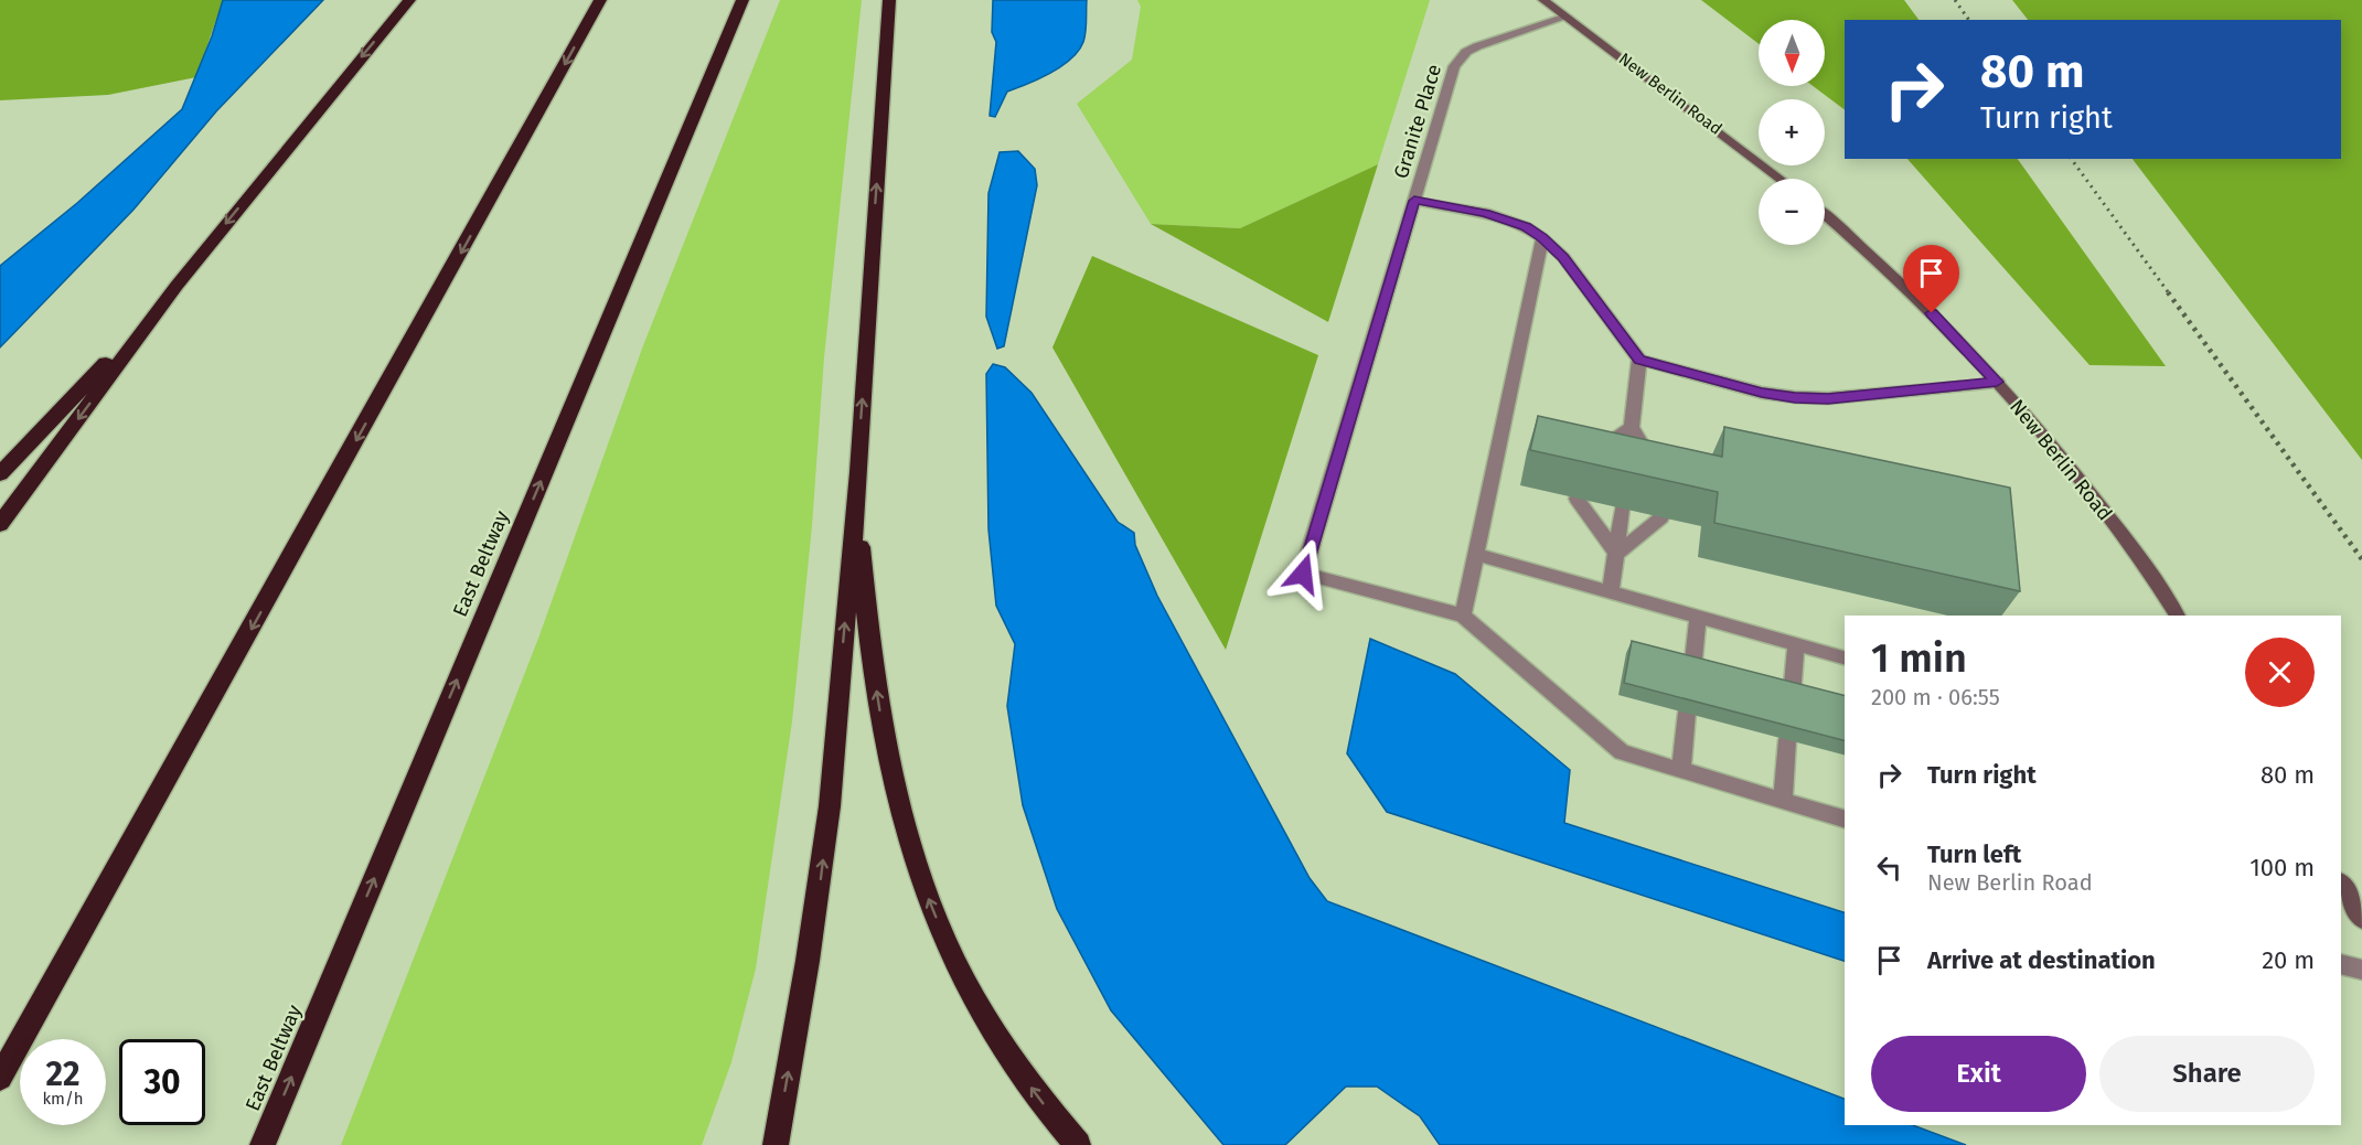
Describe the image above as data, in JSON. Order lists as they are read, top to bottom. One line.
{"streets":{"highway":["East Beltway"],"street":["New Berlin Road","Granite Place"]},"crossings":[["New Berlin Road","Granite Place"]],"north":"bottom","page":{"map_buttons":["+","−"],"turn":["80 m","Turn right"],"heading":["1 min","200 m · 06:55"],"list":[{"name":"Turn right","value":"80 m"},{"name":"Turn left","note":"New Berlin Road","value":"100 m"},{"name":"Arrive at destination","value":"20 m"}],"buttons":["Exit","Share"],"speed":"22 km/h","limit":"30"}}
